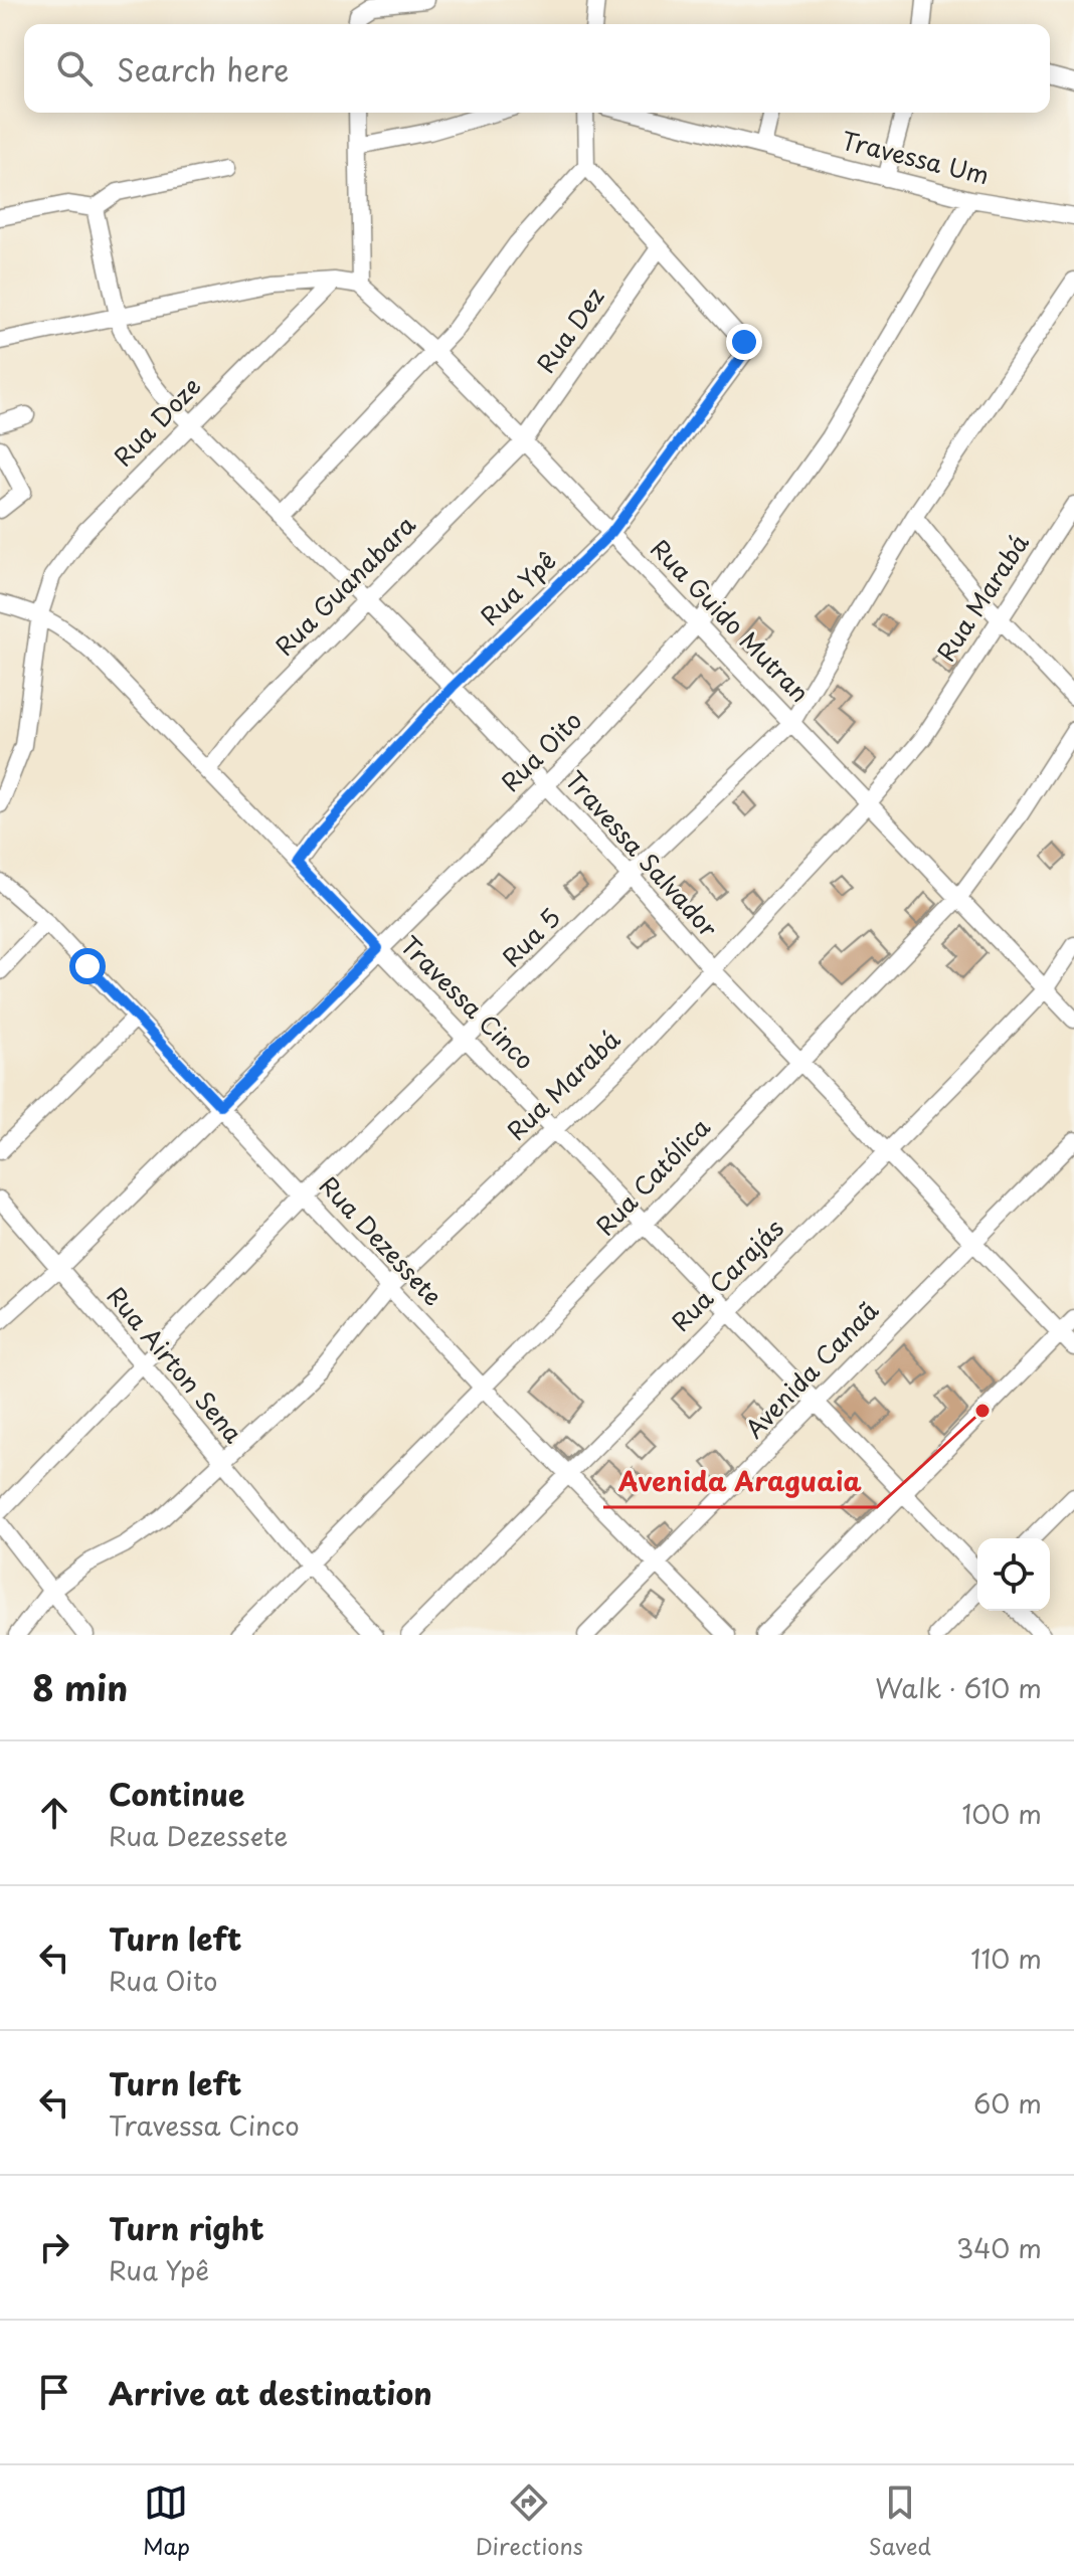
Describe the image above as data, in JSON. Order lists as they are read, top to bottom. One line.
{"streets":{"street":["Travessa Um","Rua Dez","Rua Doze","Rua Guanabara","Rua Ypê","Rua Marabá","Rua Guido Mutran","Rua Oito","Travessa Salvador","Rua 5","Travessa Cinco","Rua Católica","Rua Dezessete","Rua Carajás","Rua Airton Sena","Avenida Canaã"]},"crossings":[["Travessa Um","Rua Oito"],["Rua Dez","Rua Guanabara"],["Rua Dez","Rua Ypê"],["Rua Dez","Rua Guido Mutran"],["Rua Doze","Travessa Salvador"],["Rua Doze","Travessa Cinco"],["Rua Guanabara","Rua Guido Mutran"],["Rua Guanabara","Travessa Salvador"],["Rua Guanabara","Travessa Cinco"],["Rua Ypê","Rua Guido Mutran"],["Rua Ypê","Travessa Salvador"],["Rua Ypê","Travessa Cinco"],["Rua Marabá","Rua Guido Mutran"],["Rua Marabá","Travessa Salvador"],["Rua Marabá","Travessa Cinco"],["Rua Marabá","Rua Dezessete"],["Rua Marabá","Rua Airton Sena"],["Rua Guido Mutran","Rua Oito"],["Rua Guido Mutran","Rua 5"],["Rua Guido Mutran","Rua Católica"],["Rua Guido Mutran","Rua Carajás"],["Rua Oito","Travessa Salvador"],["Rua Oito","Travessa Cinco"],["Rua Oito","Rua Dezessete"],["Rua Oito","Rua Airton Sena"],["Travessa Salvador","Rua 5"],["Travessa Salvador","Rua Católica"],["Travessa Salvador","Rua Carajás"],["Travessa Salvador","Avenida Canaã"],["Rua 5","Travessa Cinco"],["Rua 5","Rua Dezessete"],["Rua 5","Rua Airton Sena"],["Travessa Cinco","Rua Católica"],["Travessa Cinco","Rua Carajás"],["Travessa Cinco","Avenida Canaã"],["Rua Católica","Rua Dezessete"],["Rua Católica","Rua Airton Sena"],["Rua Dezessete","Rua Carajás"],["Rua Dezessete","Avenida Canaã"]],"places":["Avenida Araguaia"],"page":{"search":"Search here","heading":["8 min","Walk · 610 m"],"list":[["Continue","Rua Dezessete","100 m"],["Turn left","Rua Oito","110 m"],["Turn left","Travessa Cinco","60 m"],["Turn right","Rua Ypê","340 m"],"Arrive at destination"],"nav":["Map","Directions","Saved"]}}
